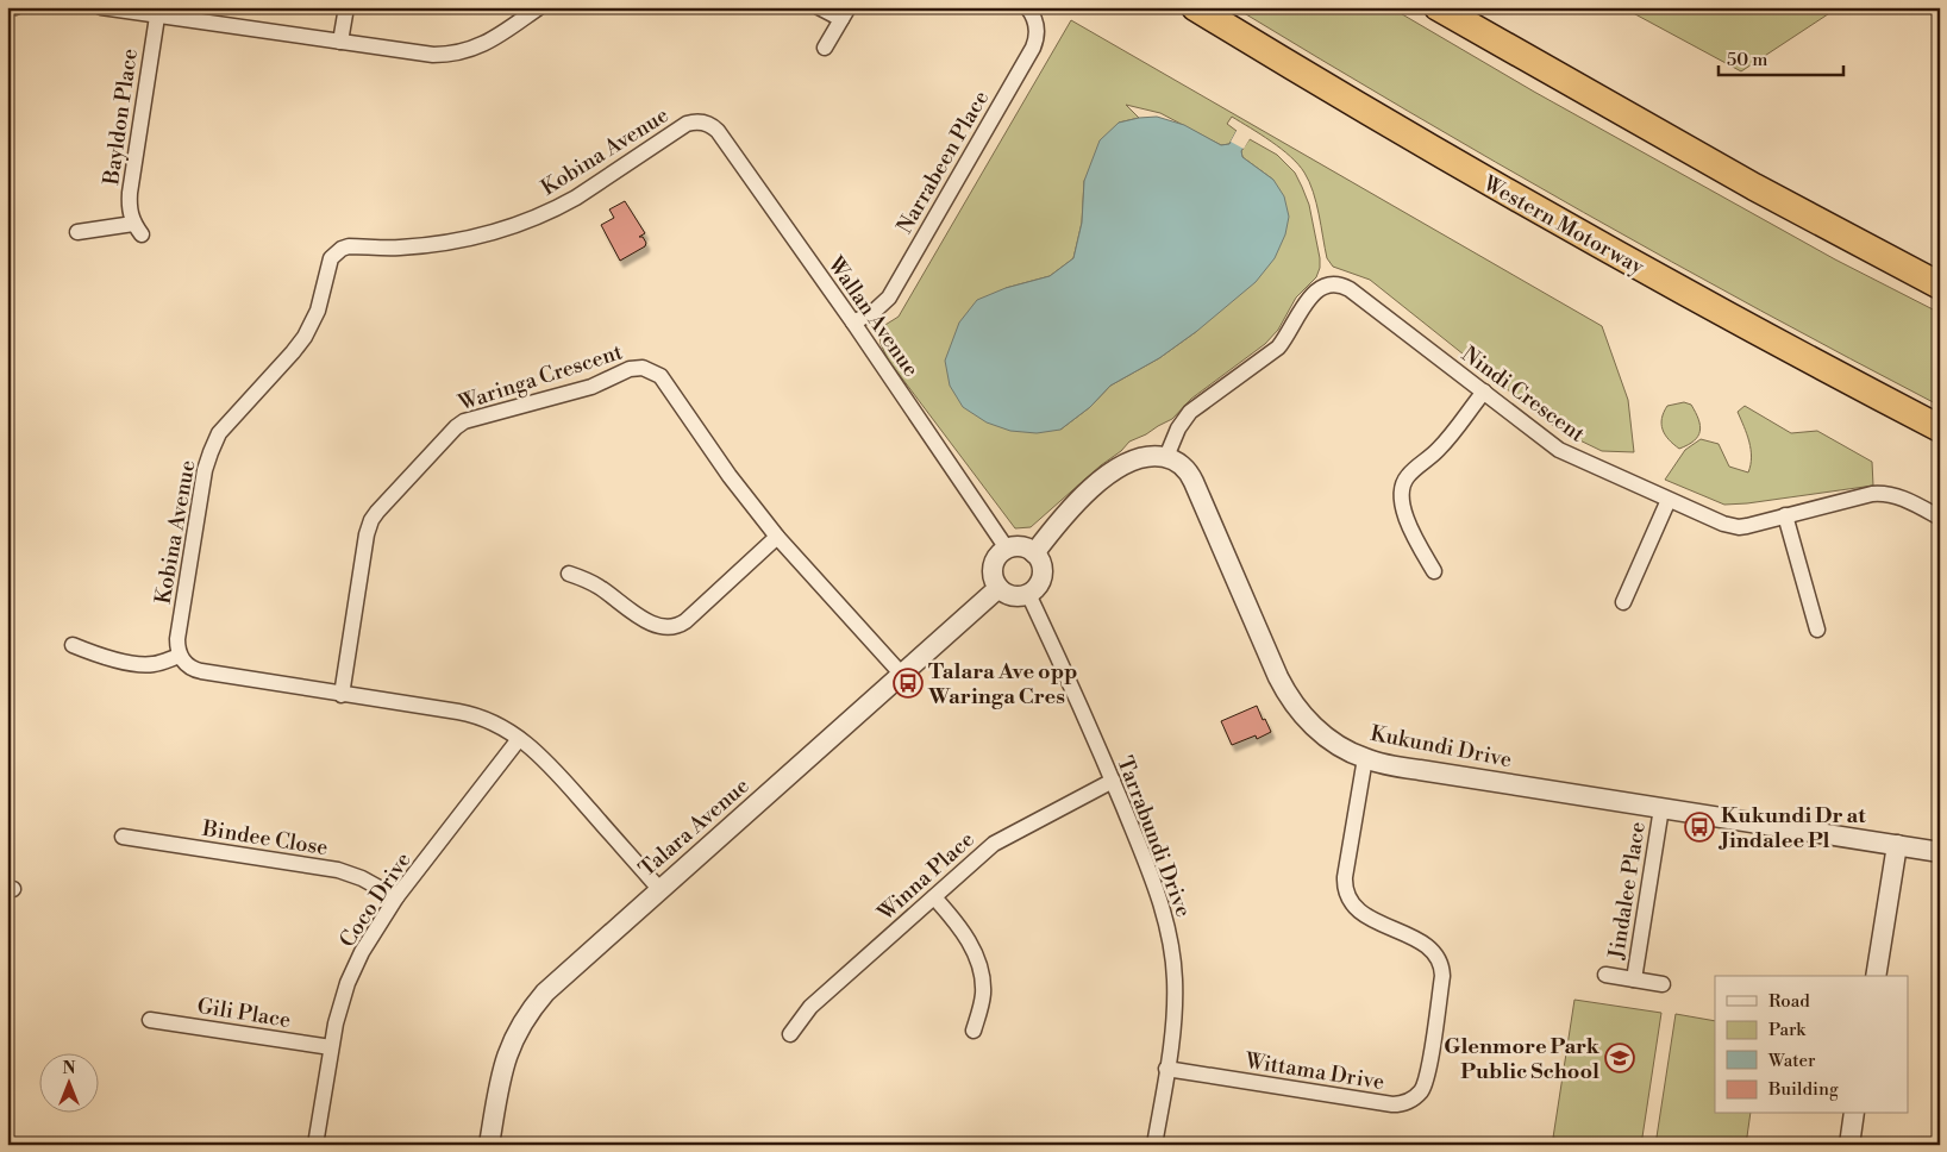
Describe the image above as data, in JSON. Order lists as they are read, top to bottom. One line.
{"streets":{"highway":["Western Motorway"],"street":["Bayldon Place","Kobina Avenue","Narrabeen Place","Wallan Avenue","Waringa Crescent","Nindi Crescent","Kukundi Drive","Talara Avenue","Tarrabundi Drive","Bindee Close","Winna Place","Jindalee Place","Coco Drive","Gili Place","Wittama Drive"]},"crossings":[["Kobina Avenue","Wallan Avenue"],["Narrabeen Place","Wallan Avenue"],["Wallan Avenue","Talara Avenue"],["Wallan Avenue","Tarrabundi Drive"],["Waringa Crescent","Talara Avenue"],["Nindi Crescent","Kukundi Drive"],["Kukundi Drive","Jindalee Place"],["Kukundi Drive","Wittama Drive"],["Talara Avenue","Tarrabundi Drive"],["Tarrabundi Drive","Winna Place"],["Tarrabundi Drive","Wittama Drive"],["Bindee Close","Coco Drive"],["Coco Drive","Gili Place"]],"places":{"bus stop":["Talara Ave opp Waringa Cres","Kukundi Dr at Jindalee Pl"],"school or university":["Glenmore Park Public School"]},"legend":["Road","Park","Water","Building"],"scale_bar":"50 m","north":"top"}
